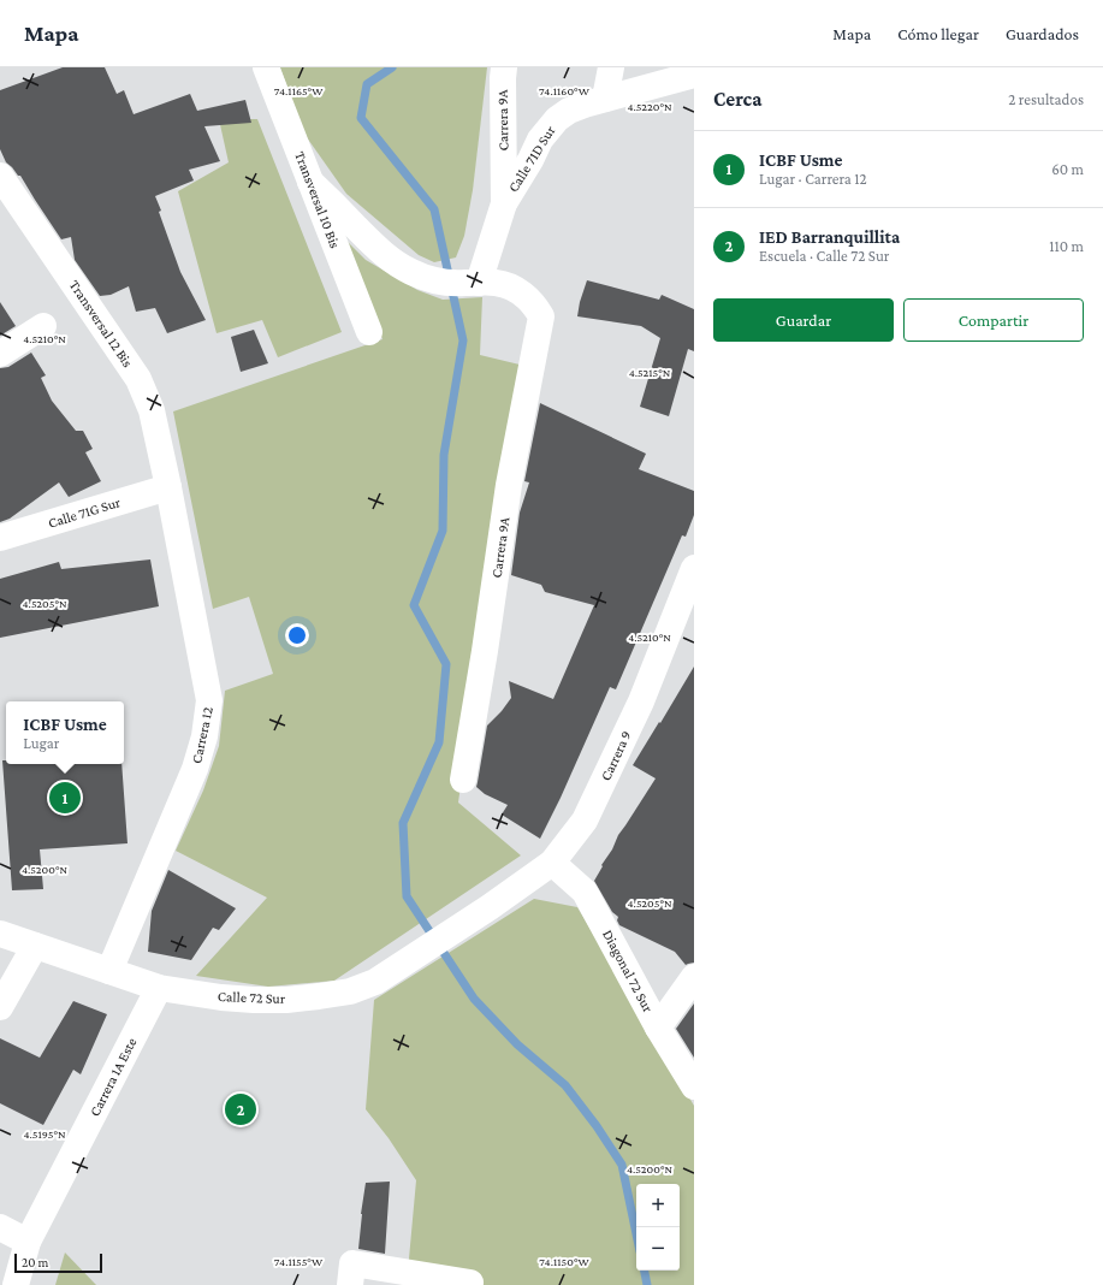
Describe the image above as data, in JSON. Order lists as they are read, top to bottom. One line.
{"streets":{"street":["Carrera 9A","Calle 71D Sur","Transversal 10 Bis","Transversal 12 Bis","Calle 71G Sur","Carrera 12","Carrera 9","Diagonal 72 Sur","Calle 72 Sur","Carrera 1A Este"]},"crossings":[["Carrera 9A","Calle 71D Sur"],["Transversal 12 Bis","Calle 71G Sur"],["Transversal 12 Bis","Carrera 12"],["Calle 71G Sur","Carrera 12"],["Carrera 12","Calle 72 Sur"],["Carrera 9","Diagonal 72 Sur"],["Carrera 9","Calle 72 Sur"],["Calle 72 Sur","Carrera 1A Este"]],"scale_bar":"20 m","page":{"header":"Mapa","nav":["Mapa","Cómo llegar","Guardados"],"heading":["Cerca","2 resultados"],"list":[{"mark":"1","name":"ICBF Usme","note":"Lugar · Carrera 12","value":"60 m"},{"mark":"2","name":"IED Barranquillita","note":"Escuela · Calle 72 Sur","value":"110 m"}],"buttons":["Guardar","Compartir"],"popup":["ICBF Usme","Lugar"],"pins":["1","2"],"map_buttons":["+","−"],"scale":"20 m"},"coordinates":["74.1165°W","74.1160°W","4.5220°N","4.5210°N","4.5215°N","4.5205°N","4.5200°N","4.5195°N","74.1155°W","74.1150°W"]}
